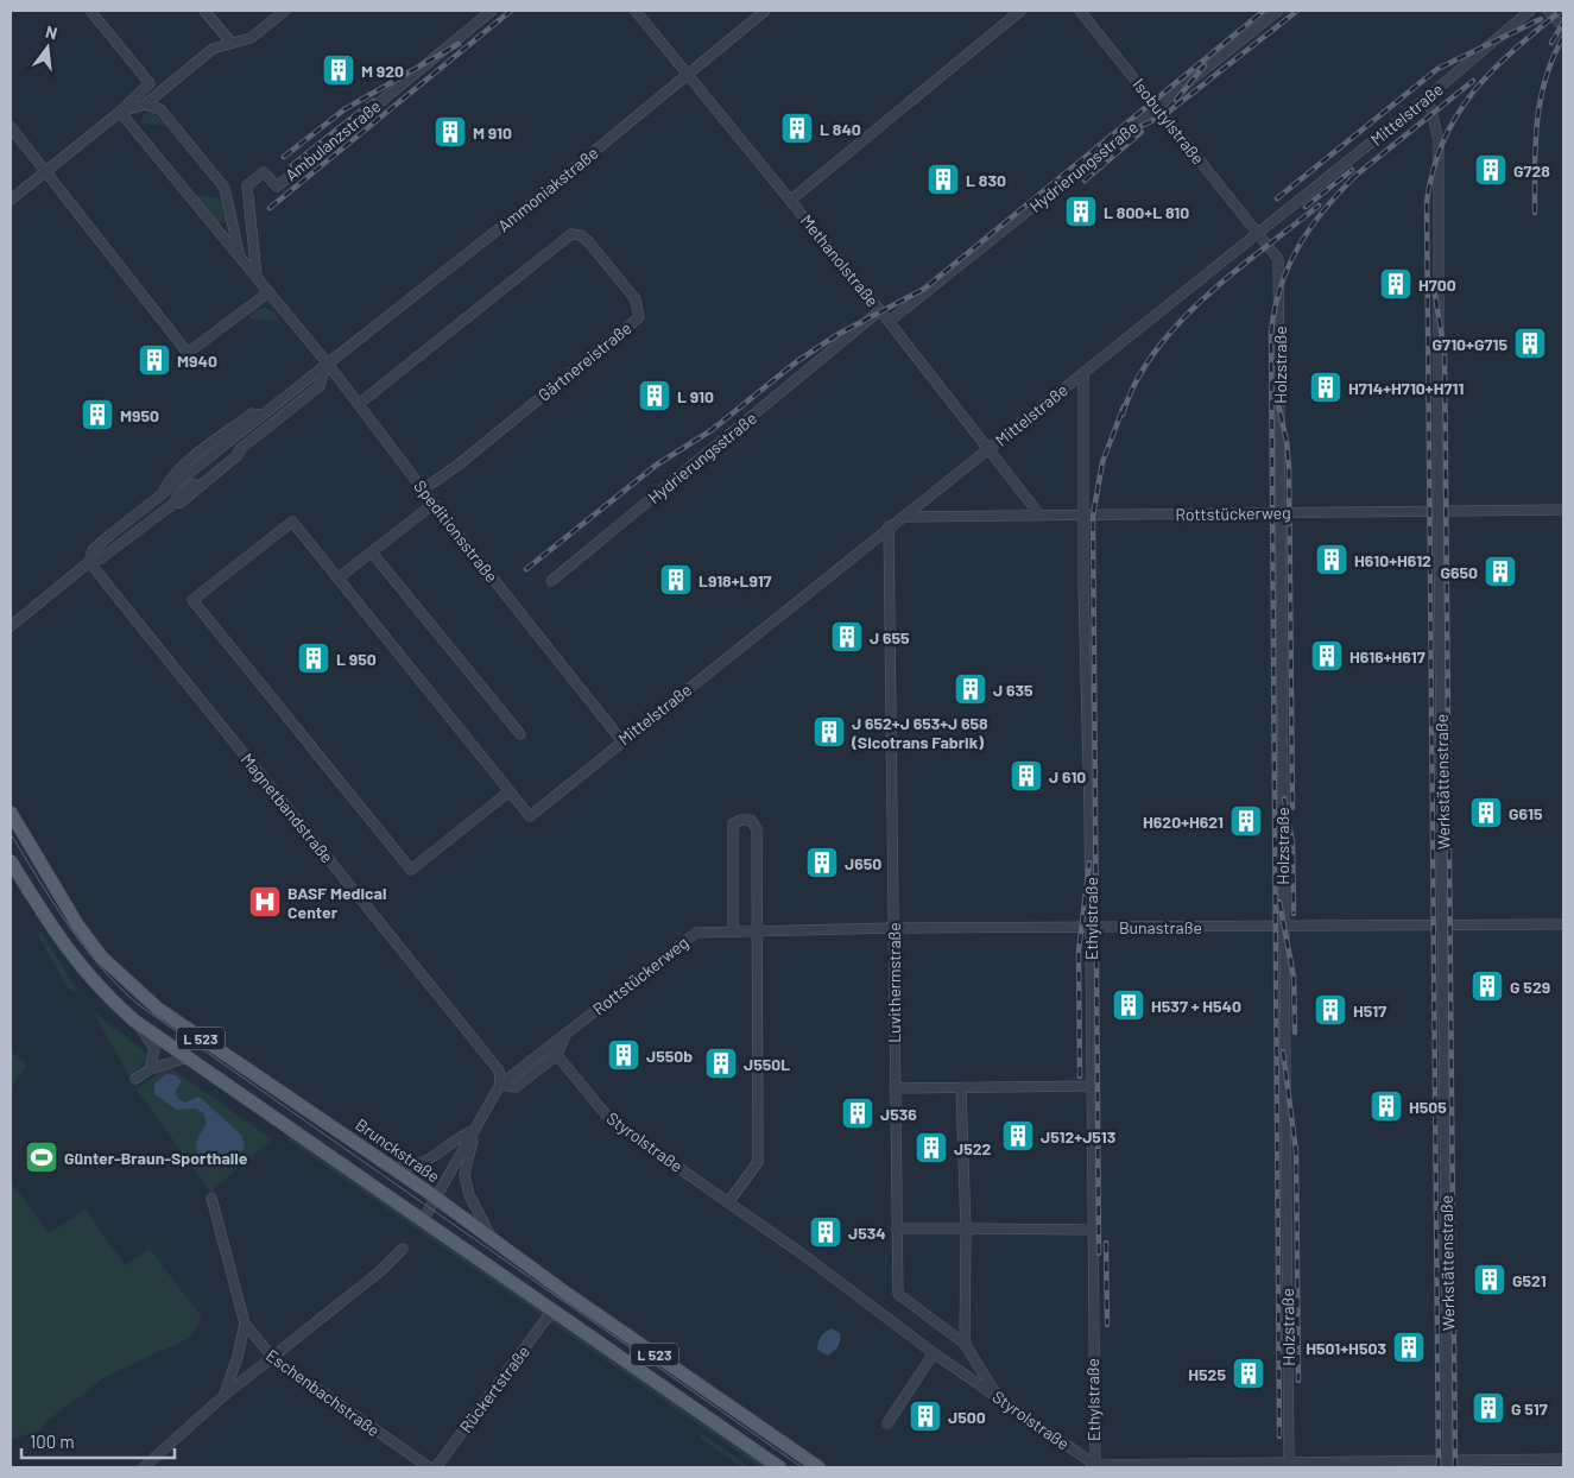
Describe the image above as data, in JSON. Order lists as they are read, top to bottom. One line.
{"streets":{"main road":["L 523","Brunckstraße"],"street":["Mittelstraße","Isobutylstraße","Ambulanzstraße","Hydrierungsstraße","Ammoniakstraße","Methanolstraße","Gärtnereistraße","Holzstraße","Rottstückerweg","Speditionsstraße","Werkstättenstraße","Magnetbandstraße","Ethylstraße","Bunastraße","Luvithermstraße","Styrolstraße","Rückertstraße","Eschenbachstraße"]},"crossings":[["Mittelstraße","Isobutylstraße"],["Mittelstraße","Methanolstraße"],["Mittelstraße","Holzstraße"],["Mittelstraße","Rottstückerweg"],["Mittelstraße","Speditionsstraße"],["Mittelstraße","Werkstättenstraße"],["Mittelstraße","Ethylstraße"],["Mittelstraße","Luvithermstraße"],["Isobutylstraße","Hydrierungsstraße"],["Isobutylstraße","Holzstraße"],["Ambulanzstraße","Speditionsstraße"],["Hydrierungsstraße","Methanolstraße"],["Ammoniakstraße","Methanolstraße"],["Ammoniakstraße","Speditionsstraße"],["Ammoniakstraße","Magnetbandstraße"],["Methanolstraße","Rottstückerweg"],["Gärtnereistraße","Speditionsstraße"],["Holzstraße","Rottstückerweg"],["Holzstraße","Bunastraße"],["Rottstückerweg","Werkstättenstraße"],["Rottstückerweg","Magnetbandstraße"],["Rottstückerweg","Ethylstraße"],["Rottstückerweg","Bunastraße"],["Rottstückerweg","L 523"],["Rottstückerweg","Styrolstraße"],["Rottstückerweg","Brunckstraße"],["Werkstättenstraße","Bunastraße"],["Ethylstraße","Bunastraße"],["Ethylstraße","Styrolstraße"],["Bunastraße","Luvithermstraße"],["Luvithermstraße","Styrolstraße"],["L 523","Rückertstraße"]],"places":{"building":["M 920","L 840","M 910","G728","L 830","L 800+L 810","H700","G710+G715","M940","H714+H710+H711","L 910","M950","H610+H612","G650","L918+L917","J 655","H616+H617","L 950","J 635","J 652+J 653+J 658 (Sicotrans Fabrik)","J 610","G615","H620+H621","J650","G 529","H537 + H540","H517","J550b","J550L","H505","J536","J512+J513","J522","J534","G521","H501+H503","H525","G 517","J500"],"hospital":["BASF Medical Center"],"sports":["Günter-Braun-Sporthalle"]},"scale_bar":"100 m","north":"top"}
